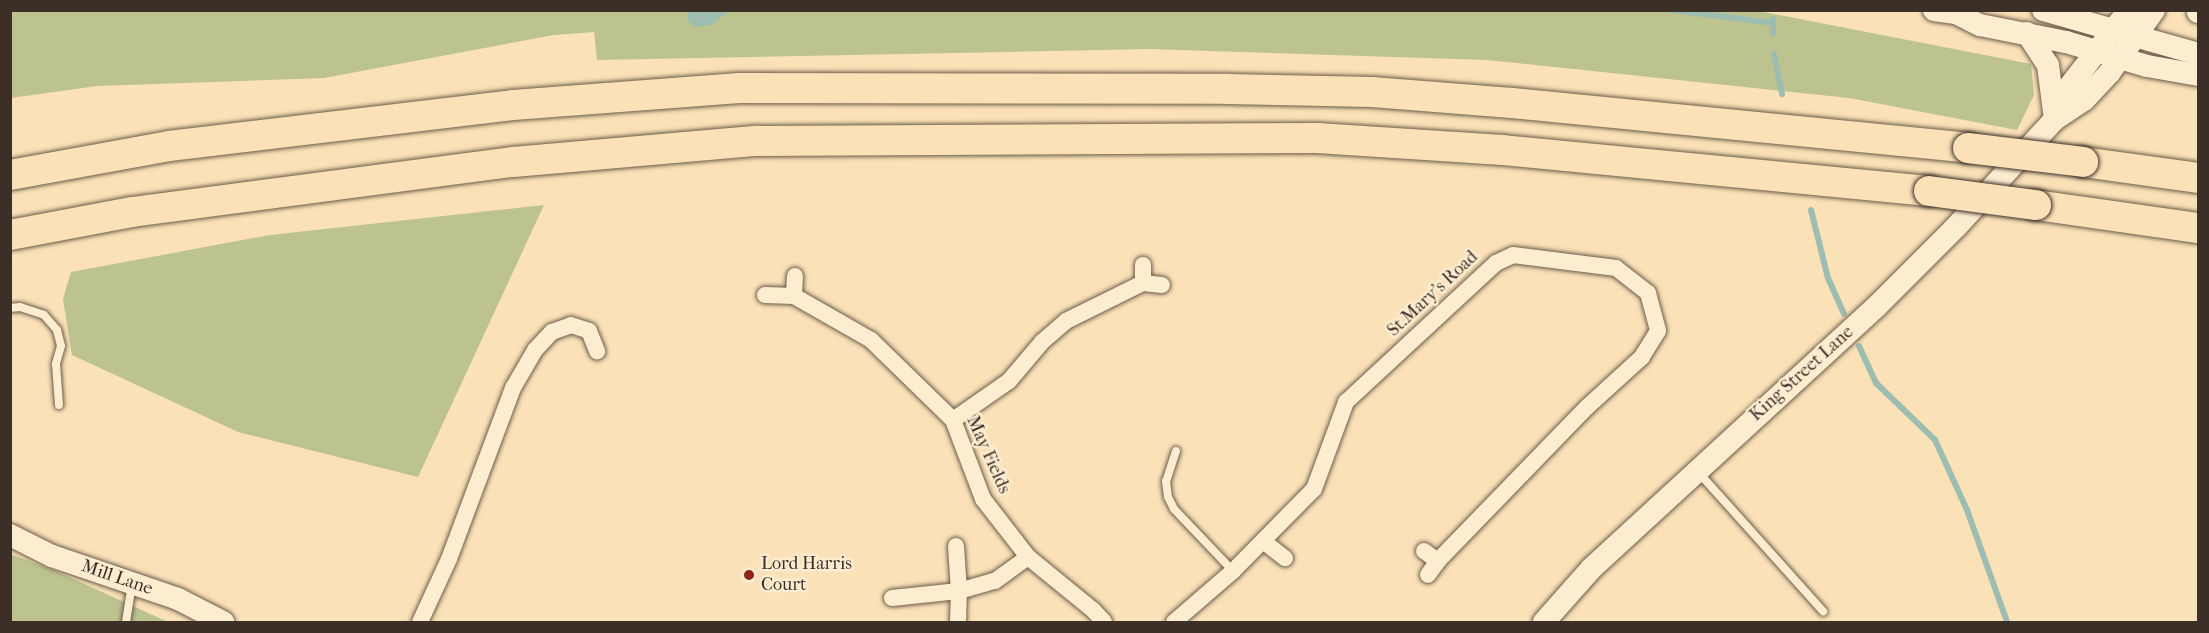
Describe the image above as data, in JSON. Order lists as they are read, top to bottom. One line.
{"streets":{"main road":["King Street Lane","Mill Lane"],"street":["St.Mary's Road","May Fields"]},"places":["Lord Harris Court"]}
